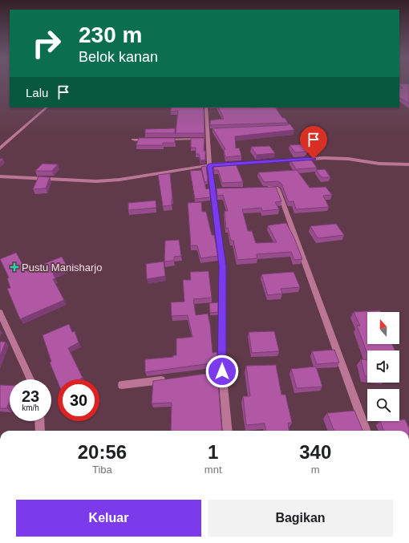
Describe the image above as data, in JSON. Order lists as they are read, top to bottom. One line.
{"places":{"health":["Pustu Manisharjo"]},"north":"top","page":{"turn":["230 m","Belok kanan"],"then":"Lalu","speed":"23 km/h","limit":"30","eta":["20:56","Tiba","1","mnt","340","m"],"buttons":["Keluar","Bagikan"]}}
